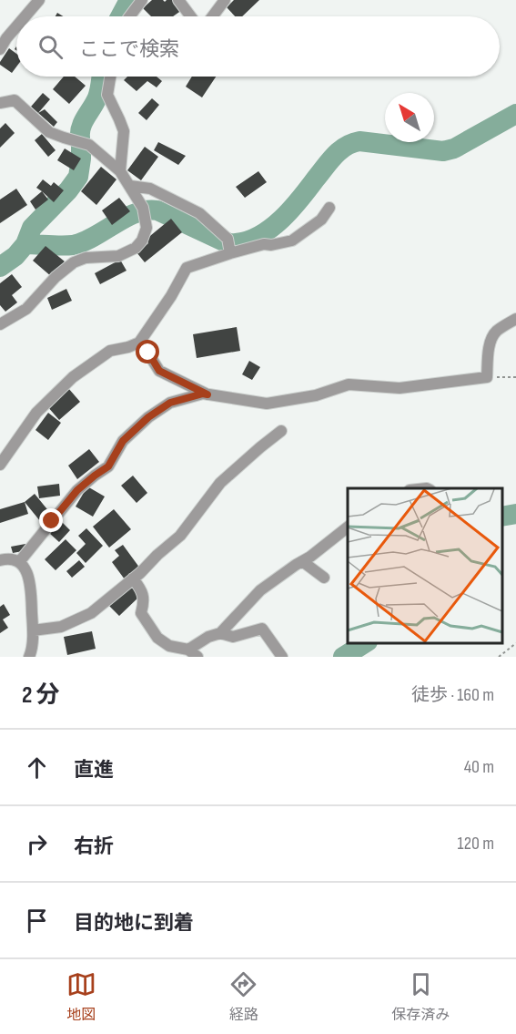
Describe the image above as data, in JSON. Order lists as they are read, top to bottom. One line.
{"north":"top left","page":{"search":"ここで検索","heading":["2 分","徒歩 · 160 m"],"list":[["直進","40 m"],["右折","120 m"],"目的地に到着"],"nav":["地図","経路","保存済み"]}}
